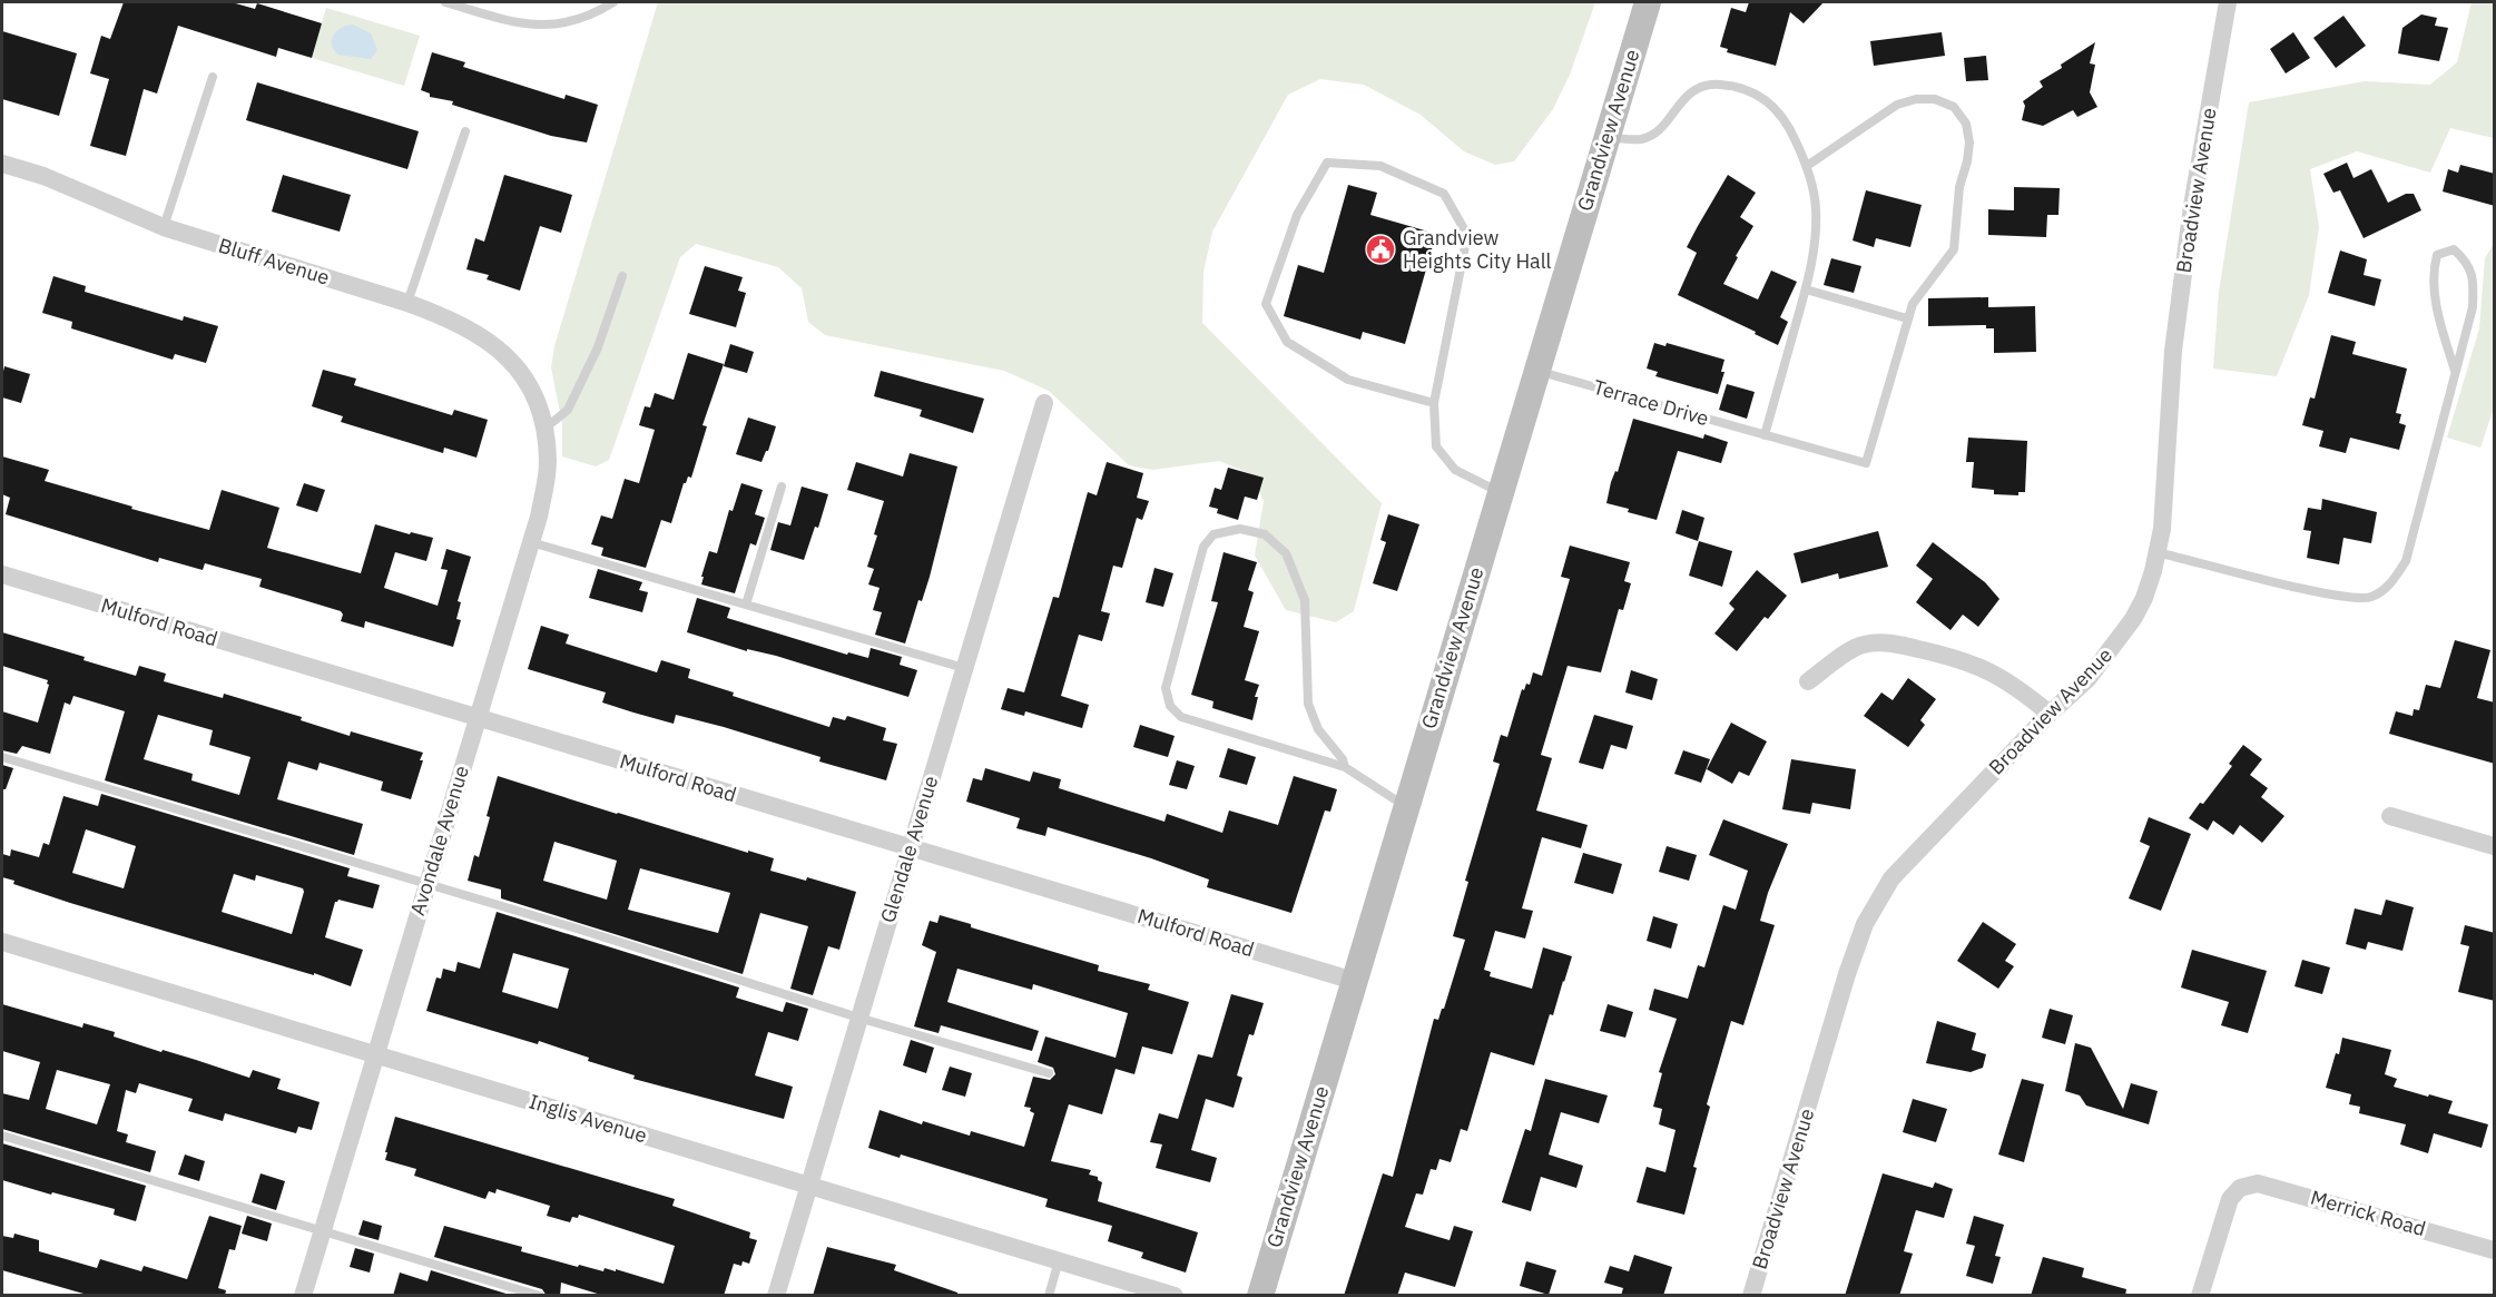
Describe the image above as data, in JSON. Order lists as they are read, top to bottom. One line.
{"streets":{"main road":["Grandview Avenue"],"street":["Broadview Avenue","Bluff Avenue","Mulford Road","Avondale Avenue","Glendale Avenue","Inglis Avenue","Merrick Road"],"lane":["Terrace Drive"]},"crossings":[["Grandview Avenue","Terrace Drive"],["Grandview Avenue","Mulford Road"],["Bluff Avenue","Avondale Avenue"],["Mulford Road","Avondale Avenue"],["Mulford Road","Glendale Avenue"],["Avondale Avenue","Inglis Avenue"],["Glendale Avenue","Inglis Avenue"]],"places":{"public building":["Grandview Heights City Hall"]}}
